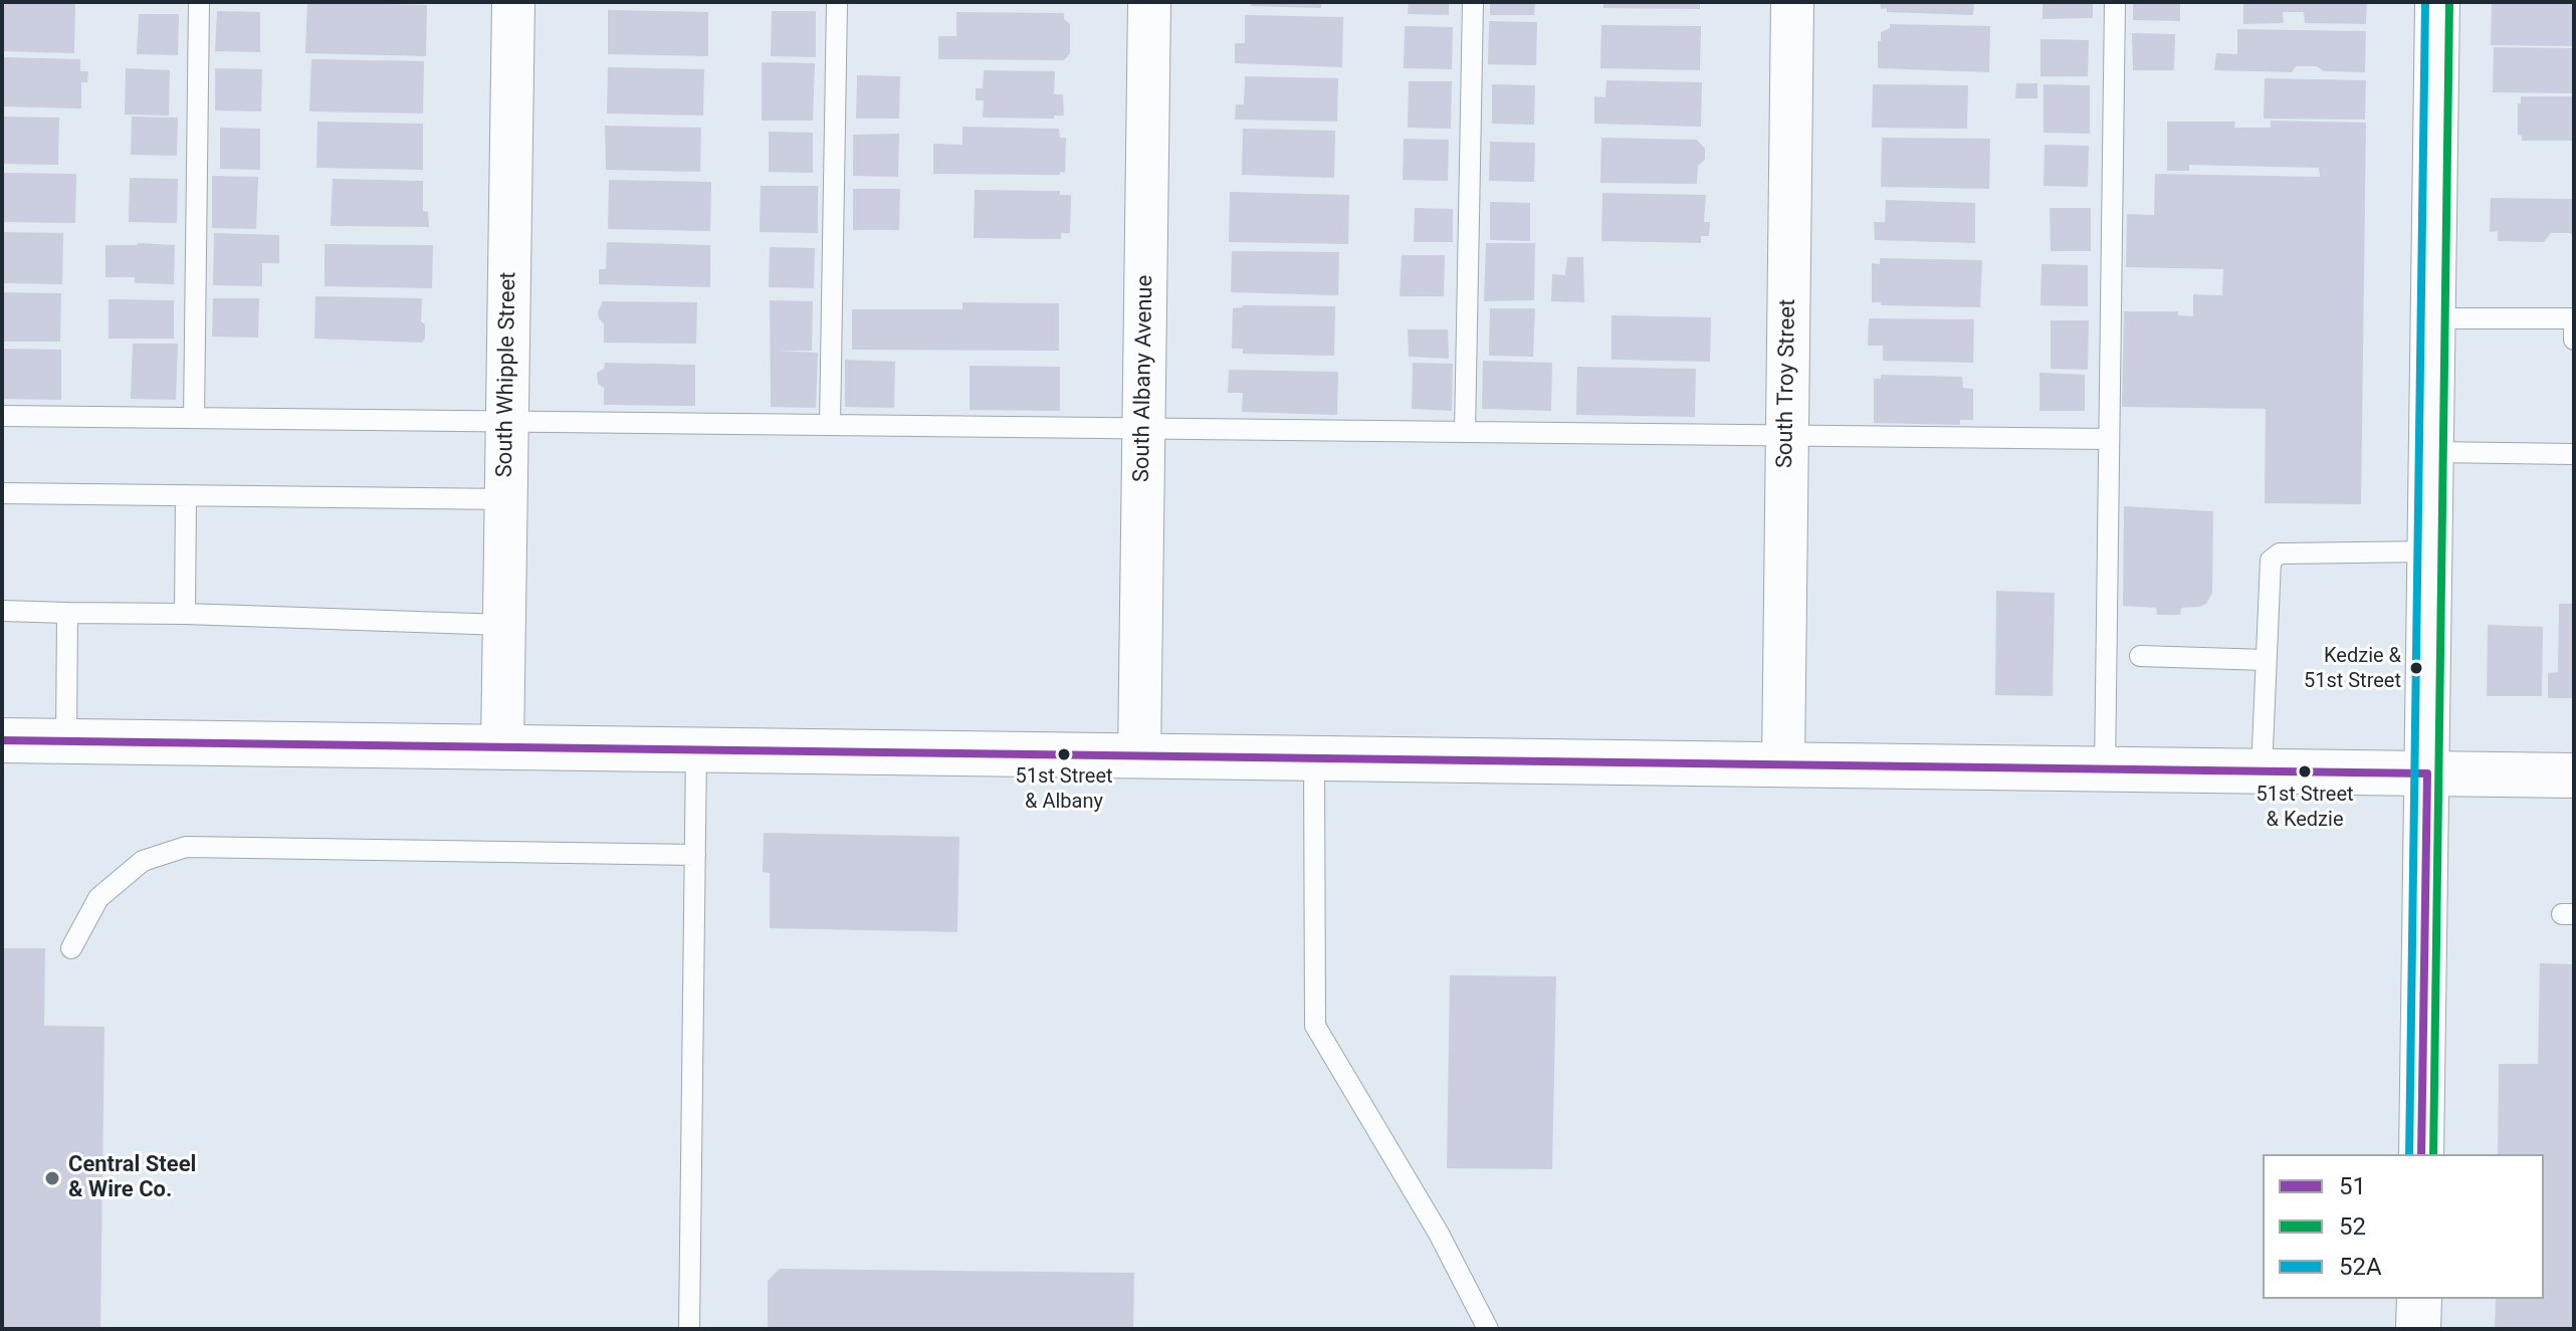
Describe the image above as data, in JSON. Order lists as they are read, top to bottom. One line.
{"streets":{"street":["South Whipple Street","South Albany Avenue","South Troy Street"]},"places":["Kedzie & 51st Street","51st Street & Albany","51st Street & Kedzie","Central Steel & Wire Co."],"lines":["transit line 52","transit line 52A","transit line 51"],"legend":["51","52","52A"]}
